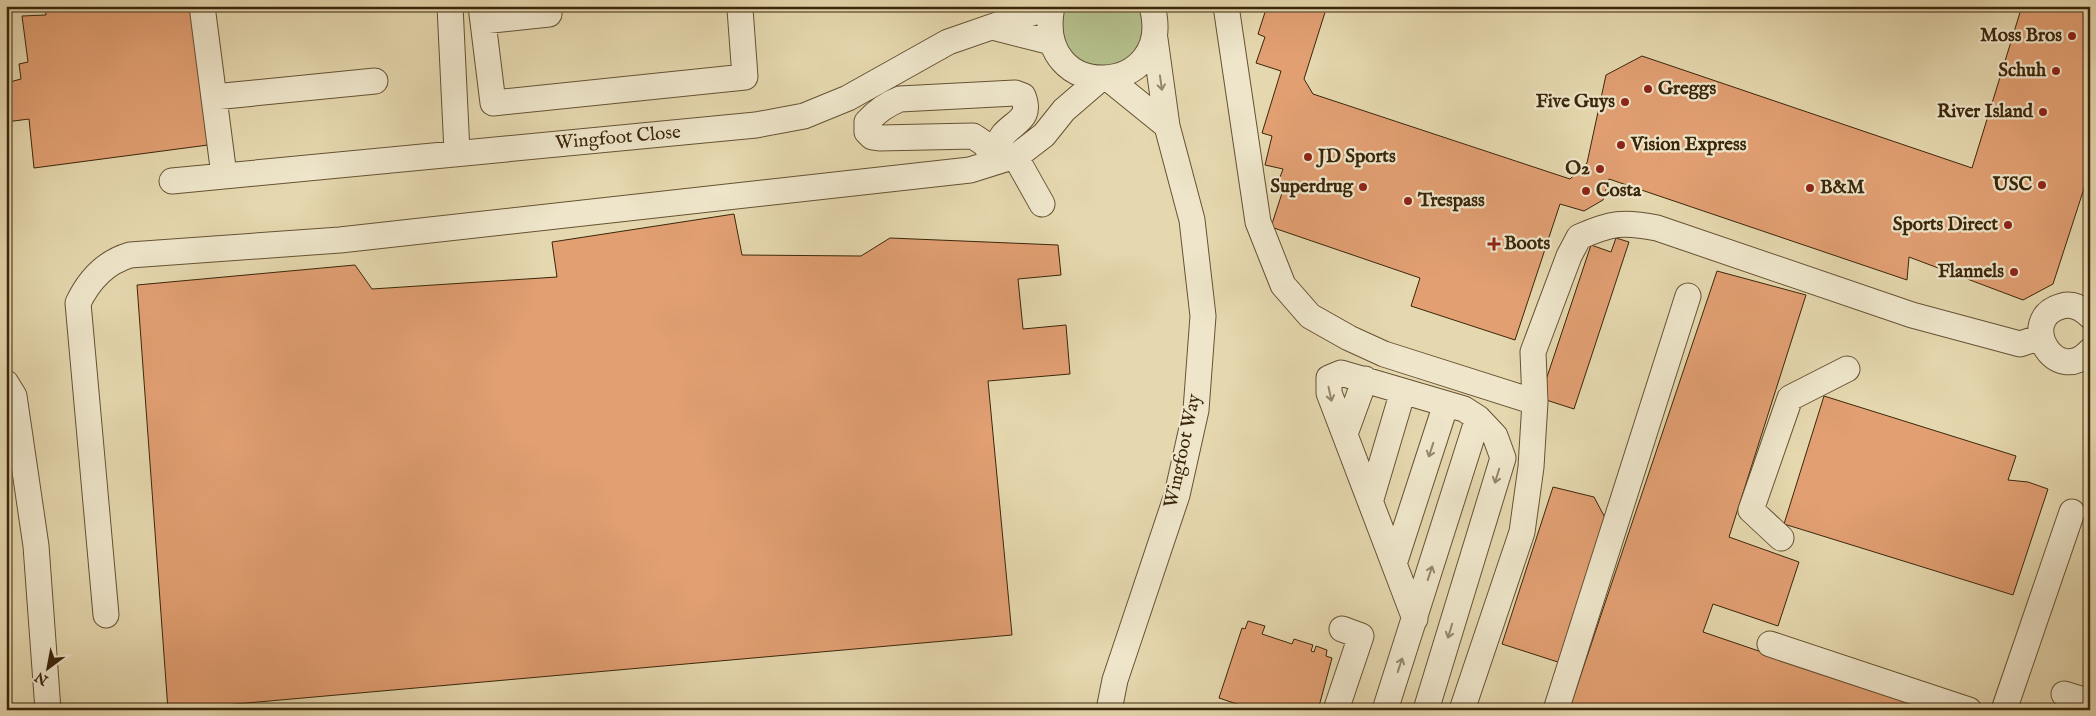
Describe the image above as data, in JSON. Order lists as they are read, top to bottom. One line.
{"streets":{"street":["Wingfoot Close","Wingfoot Way"]},"places":{"other":["Moss Bros","Schuh","Greggs","Five Guys","River Island","Vision Express","JD Sports","O2","USC","Superdrug","B&M","Costa","Trespass","Sports Direct","Flannels"],"health":["Boots"]},"north":"bottom left"}
